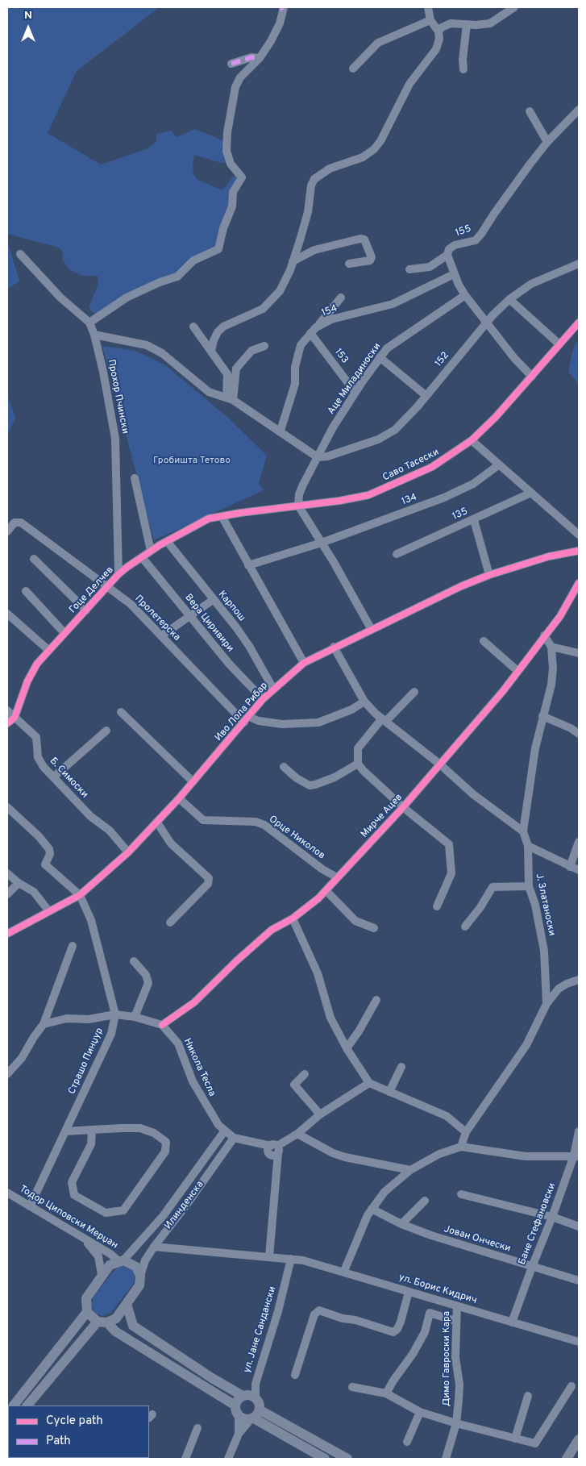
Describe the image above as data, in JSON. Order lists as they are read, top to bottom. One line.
{"streets":{"main road":["Илинденска"],"street":["155","154","153","152","Аце Миладиноски","Прохор Пчински","Саво Тасески","134","135","Гоце Делчев","Карпош","Пролетерска","Вера Циривири","Иво Лола Рибар","Б. Симоски","Мирче Ацев","Орце Николов","Ј. Златаноски","Страшо Пинџур","Никола Тесла","Тодор Циповски Мерџан","Бане Стефановски","Јован Ончески","ул. Борис Кидрич","ул. Јане Сандански","Димо Гавроски Кара"]},"crossings":[["154","153"],["153","Аце Миладиноски"],["152","Аце Миладиноски"],["Аце Миладиноски","Саво Тасески"],["Прохор Пчински","Гоце Делчев"],["Саво Тасески","Гоце Делчев"],["Гоце Делчев","Карпош"],["Гоце Делчев","Пролетерска"],["Гоце Делчев","Вера Циривири"],["Гоце Делчев","Б. Симоски"],["Карпош","Иво Лола Рибар"],["Пролетерска","Иво Лола Рибар"],["Вера Циривири","Иво Лола Рибар"],["Иво Лола Рибар","Б. Симоски"],["Иво Лола Рибар","Орце Николов"],["Иво Лола Рибар","Страшо Пинџур"],["Мирче Ацев","Орце Николов"],["Мирче Ацев","Ј. Златаноски"],["Мирче Ацев","Никола Тесла"],["Страшо Пинџур","Тодор Циповски Мерџан"],["Никола Тесла","Илинденска"],["Илинденска","Тодор Циповски Мерџан"],["Илинденска","ул. Борис Кидрич"],["Бане Стефановски","Јован Ончески"],["Бане Стефановски","ул. Борис Кидрич"],["ул. Борис Кидрич","ул. Јане Сандански"],["ул. Борис Кидрич","Димо Гавроски Кара"]],"parks":["Гробишта Тетово"],"legend":["Cycle path","Path"],"north":"top"}
